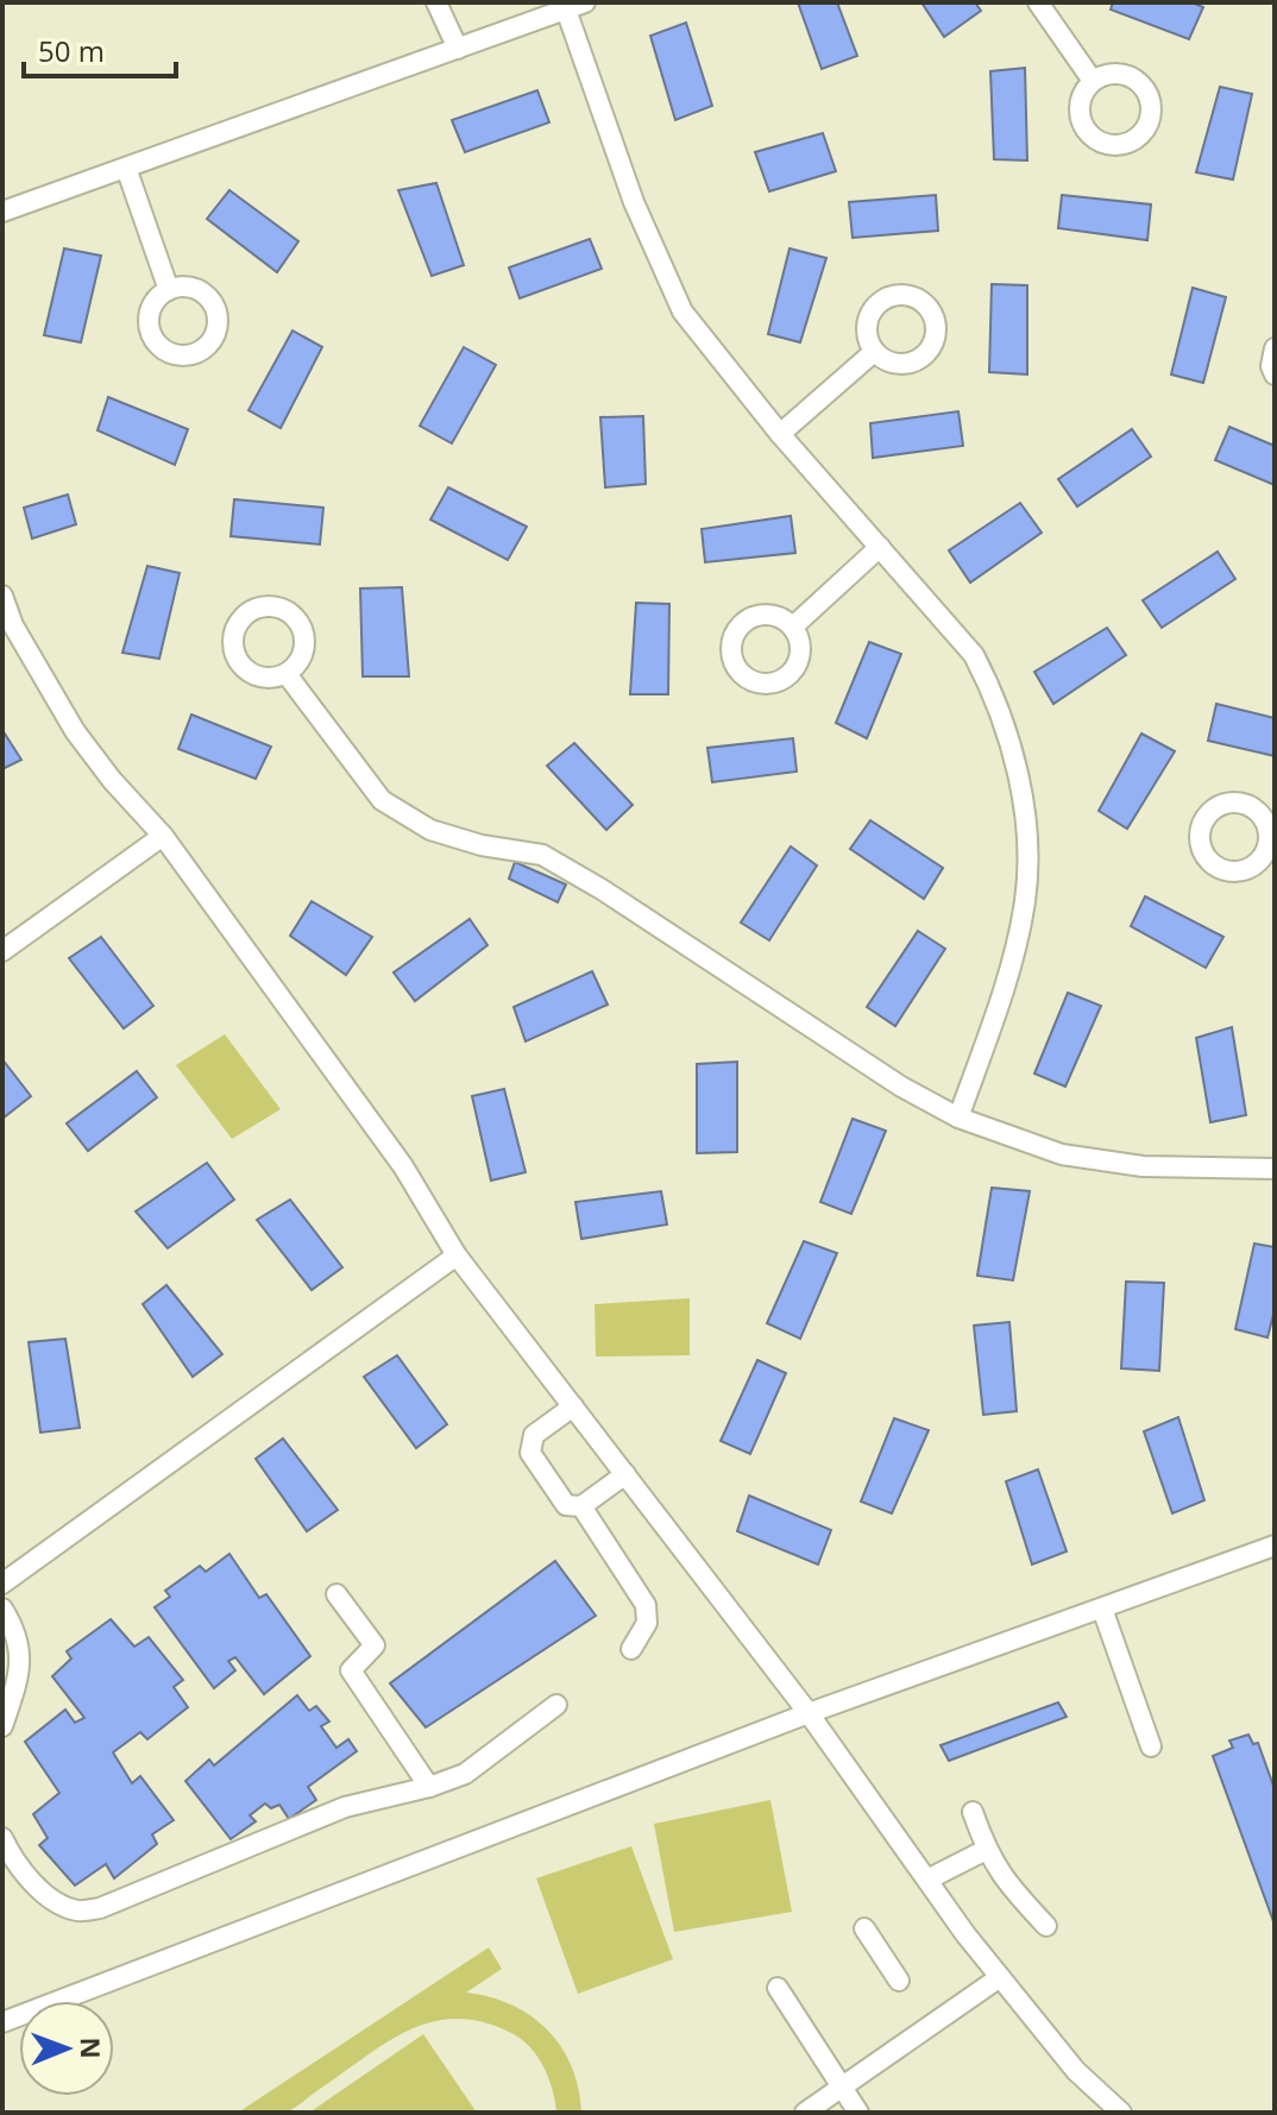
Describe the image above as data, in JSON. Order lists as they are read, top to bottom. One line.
{"scale_bar":"50 m","north":"right"}
